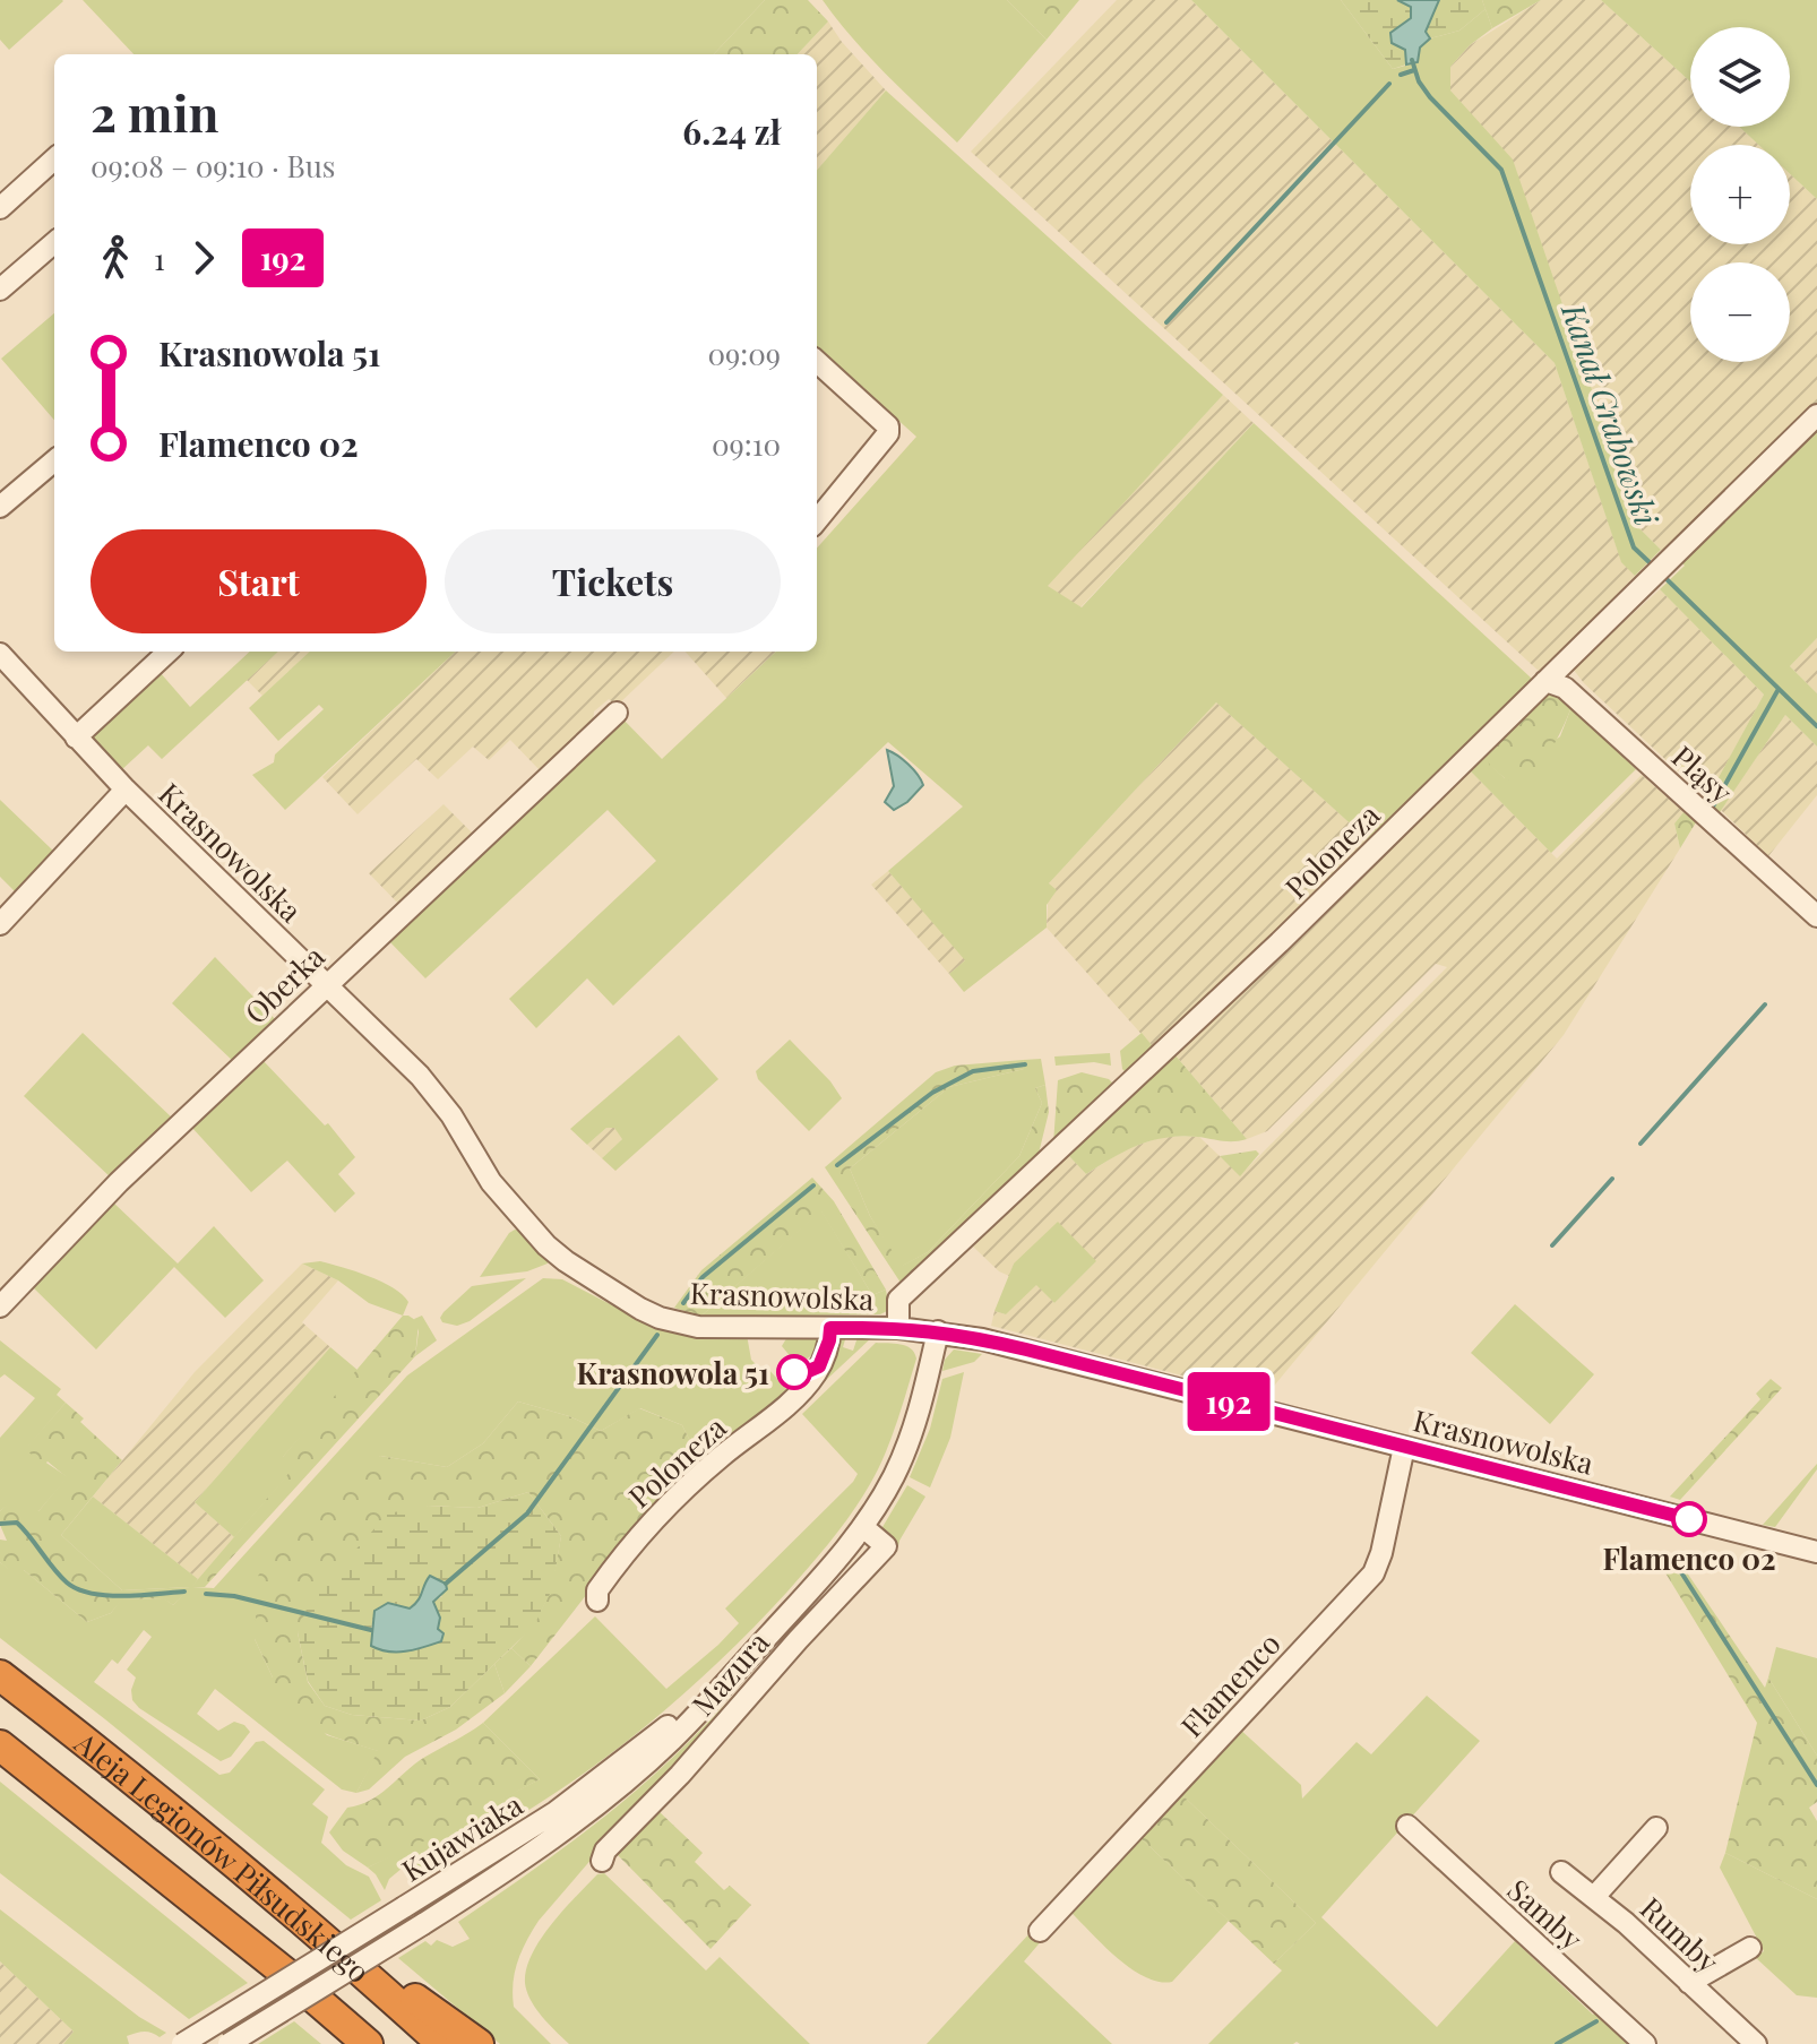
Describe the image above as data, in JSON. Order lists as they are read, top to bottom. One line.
{"streets":{"highway":["Aleja Legionów Piłsudskiego"],"street":["Pląsy","Poloneza","Krasnowolska","Oberka","Mazura","Flamenco","Kujawiaka","Samby","Rumby"]},"crossings":[["Pląsy","Poloneza"],["Poloneza","Krasnowolska"],["Krasnowolska","Oberka"],["Krasnowolska","Flamenco"],["Krasnowolska","Kujawiaka"],["Mazura","Kujawiaka"]],"water":["Kanał Grabowski"],"places":["Krasnowola 51","Flamenco 02"],"lines":["bus line 192"],"page":{"on_map":"192","map_buttons":["+","−"],"heading":["2 min","09:08 – 09:10 · Bus","6.24 zł"],"legs":["1","192"],"list":[{"name":"Krasnowola 51","value":"09:09"},{"name":"Flamenco 02","value":"09:10"}],"buttons":["Start","Tickets"]}}
